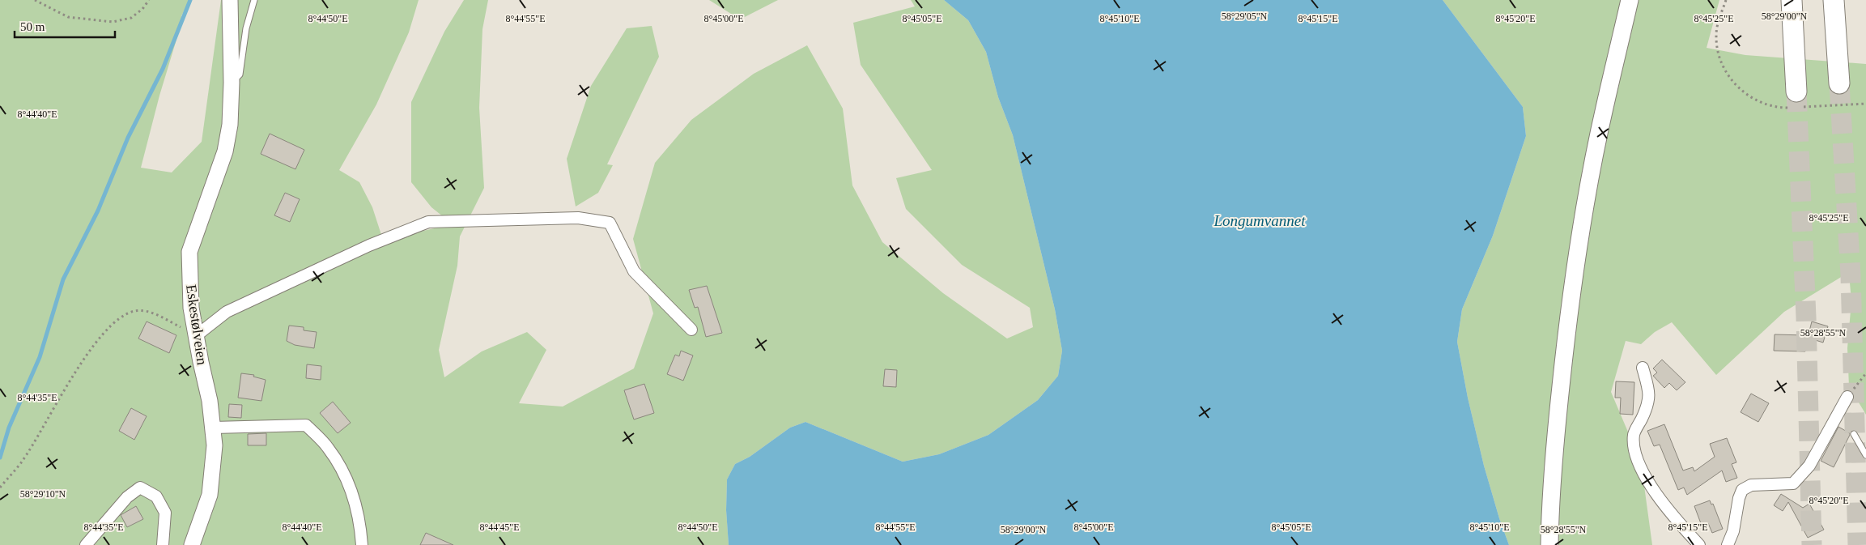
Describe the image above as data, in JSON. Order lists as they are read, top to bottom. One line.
{"streets":{"main road":["Eskestølveien"]},"water":["Longumvannet"],"scale_bar":"50 m","coordinates":["58°29'05\"N","58°29'00\"N","8°44'50\"E","8°44'55\"E","8°45'00\"E","8°45'10\"E","8°45'15\"E","8°45'20\"E","8°45'05\"E","8°45'25\"E","8°44'40\"E","58°28'55\"N","8°44'35\"E","58°29'10\"N","8°44'45\"E"]}
